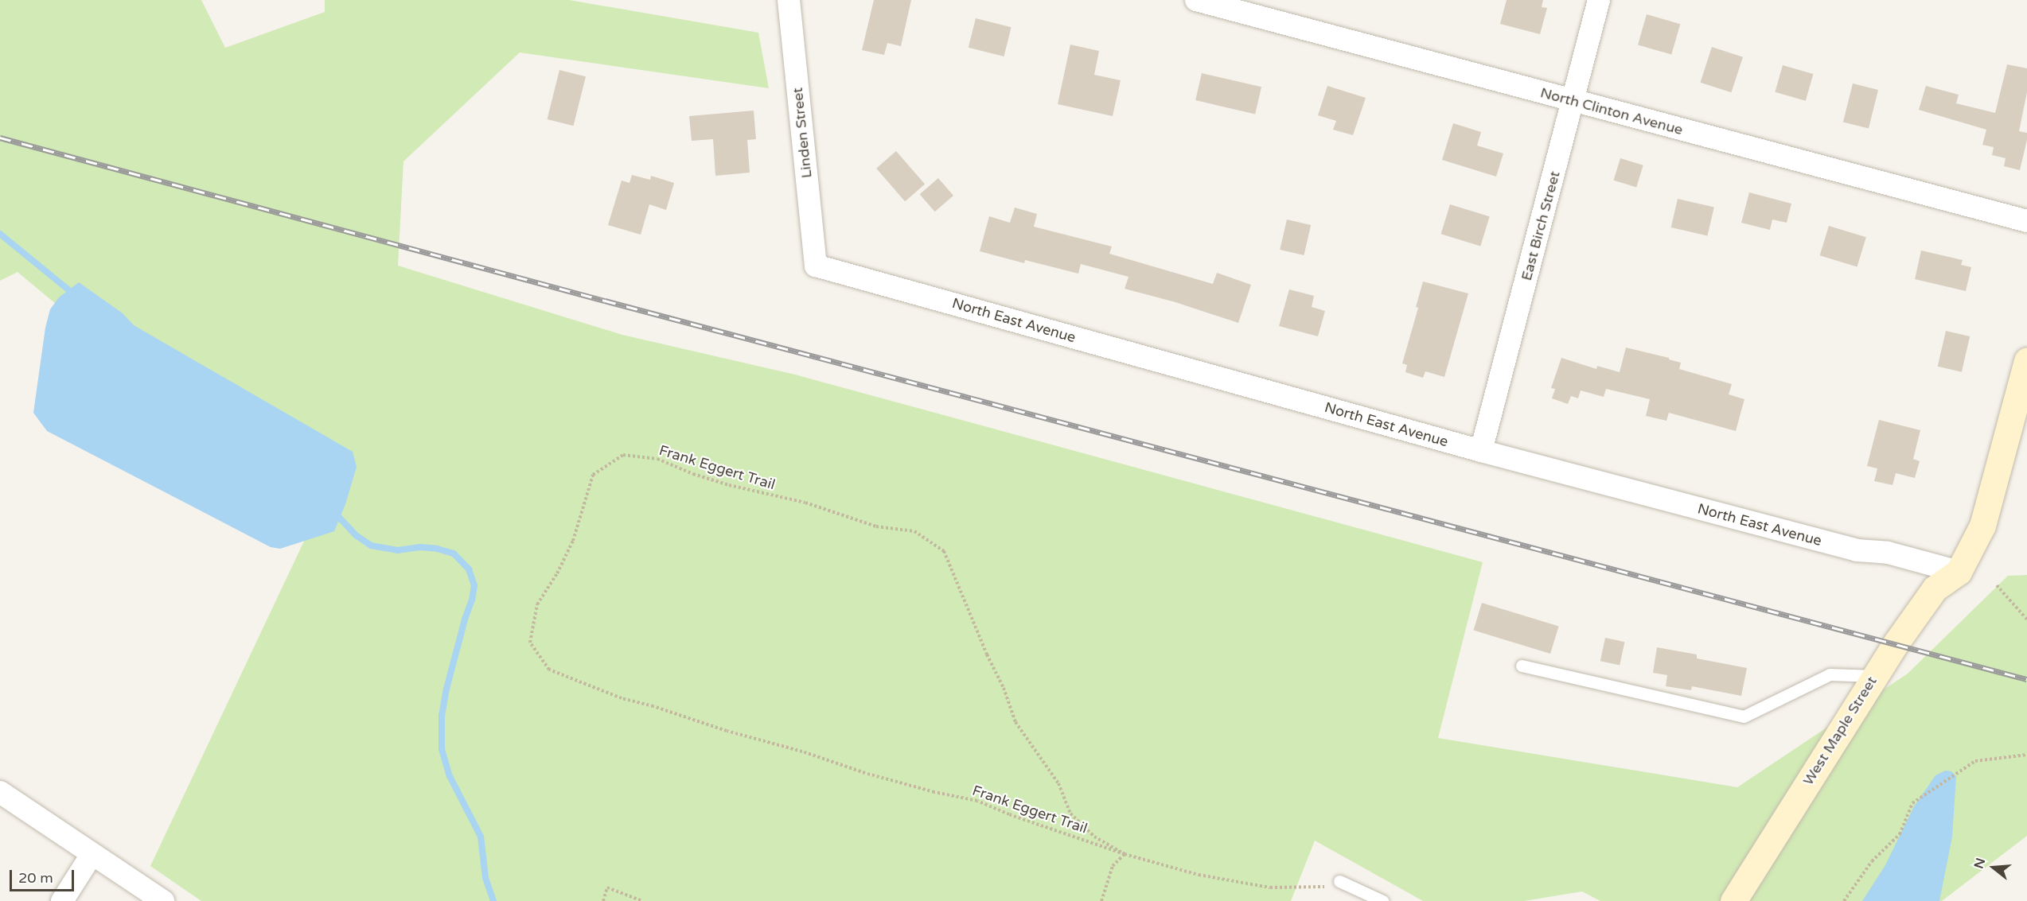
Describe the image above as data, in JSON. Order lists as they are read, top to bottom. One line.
{"streets":{"street":["North Clinton Avenue","Linden Street","East Birch Street","North East Avenue","West Maple Street"],"path":["Frank Eggert Trail"]},"crossings":[["North Clinton Avenue","East Birch Street"],["Linden Street","North East Avenue"],["East Birch Street","North East Avenue"],["North East Avenue","West Maple Street"]],"scale_bar":"20 m","north":"left"}
